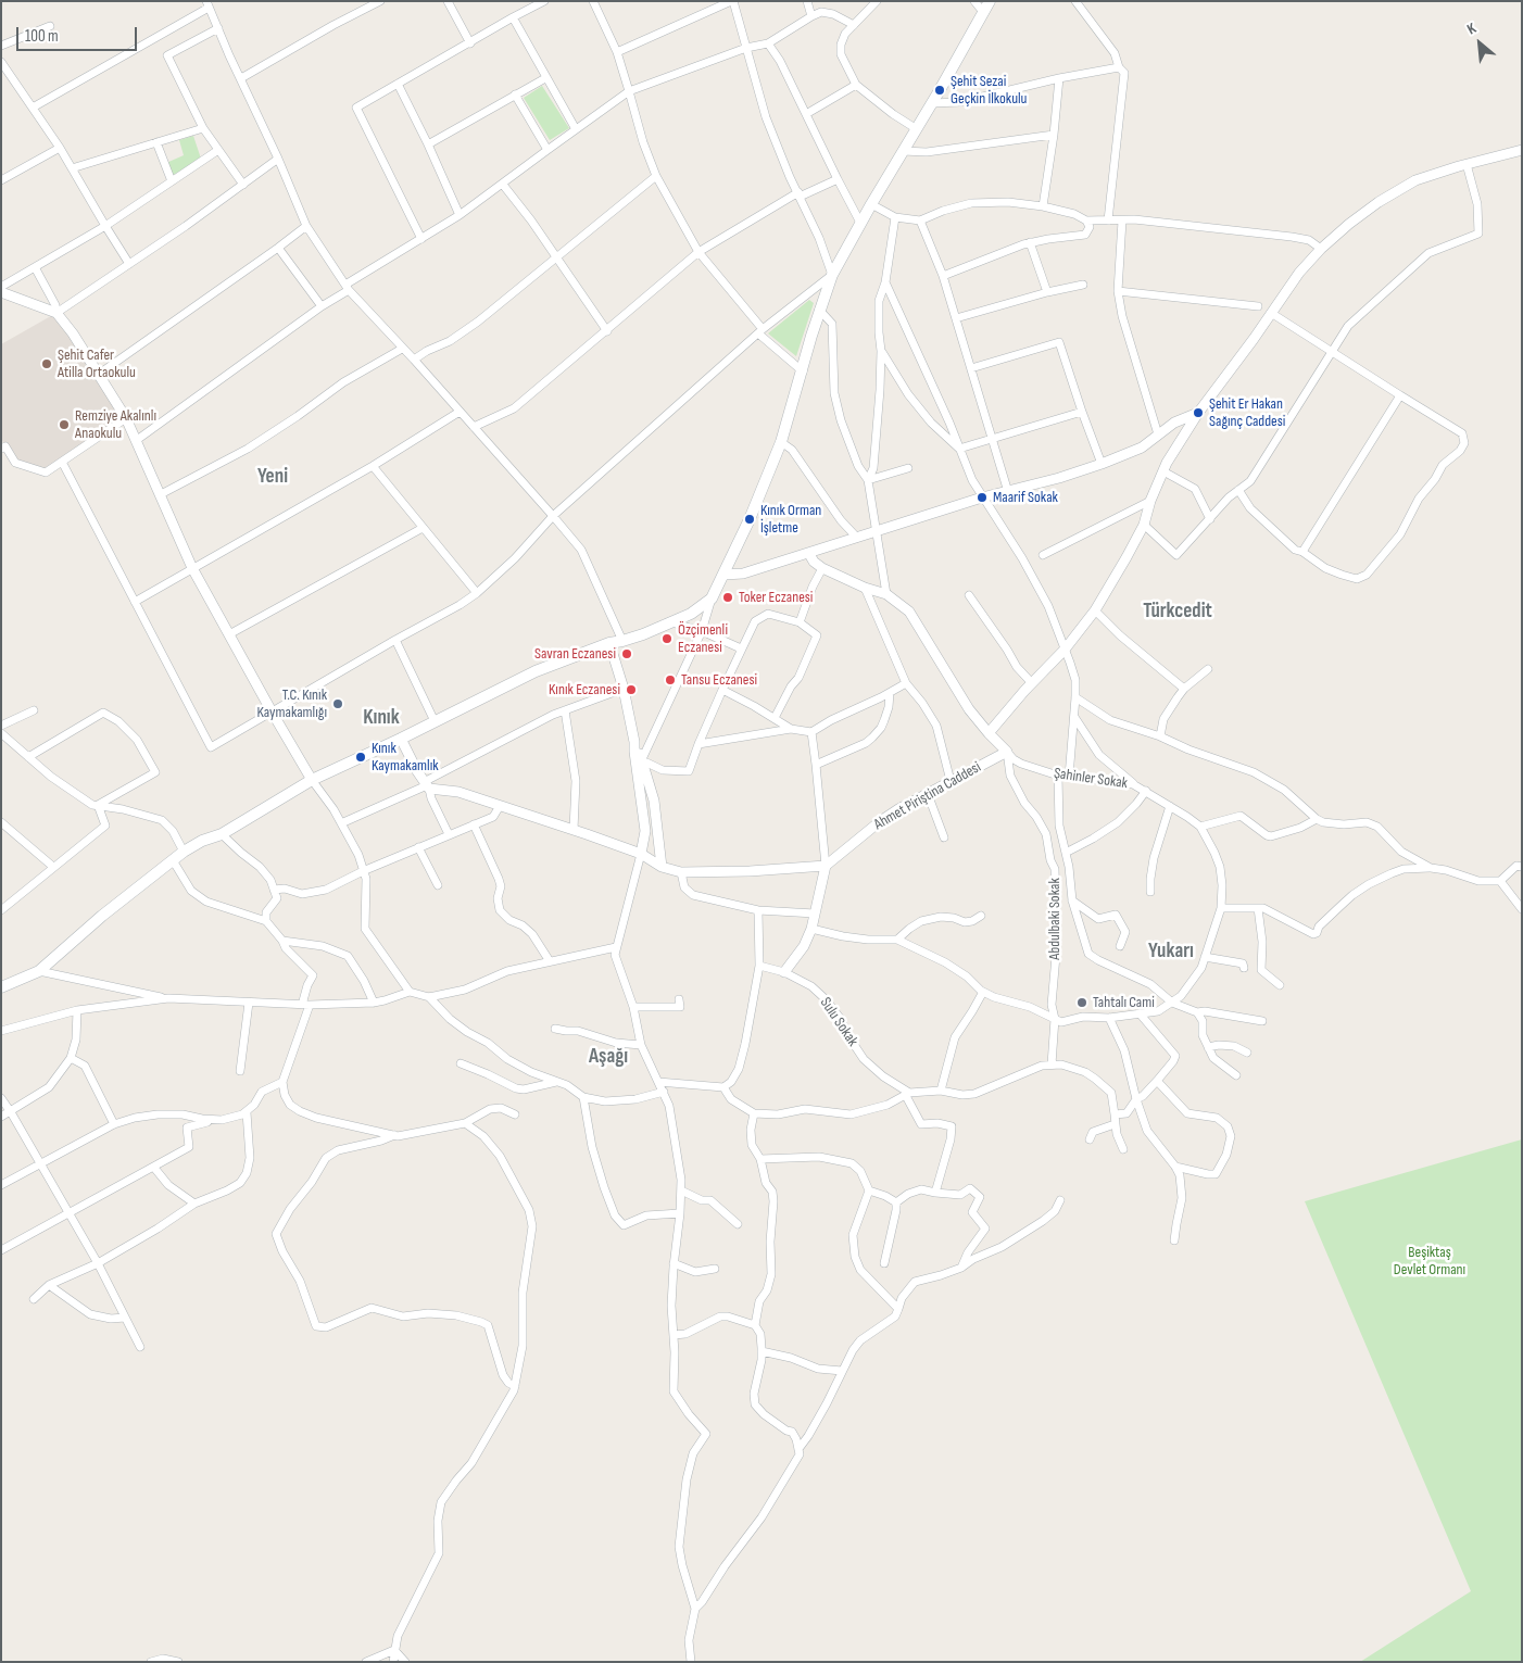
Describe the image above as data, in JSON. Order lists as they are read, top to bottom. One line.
{"streets":{"street":["Şahinler Sokak","Ahmet Piriştina Caddesi","Abdulbaki Sokak","Sulu Sokak"]},"crossings":[["Şahinler Sokak","Ahmet Piriştina Caddesi"],["Şahinler Sokak","Abdulbaki Sokak"],["Ahmet Piriştina Caddesi","Abdulbaki Sokak"]],"districts":["Yeni","Türkcedit","Kınık","Yukarı","Aşağı"],"parks":["Beşiktaş Devlet Ormanı"],"places":["Şehit Sezai Geçkin İlkokulu","Şehit Cafer Atilla Ortaokulu","Şehit Er Hakan Sağınç Caddesi","Remziye Akalınlı Anaokulu","Maarif Sokak","Kınık Orman İşletme","Toker Eczanesi","Özçimenli Eczanesi","Savran Eczanesi","Tansu Eczanesi","Kınık Eczanesi","T.C. Kınık Kaymakamlığı","Kınık Kaymakamlık","Tahtalı Cami"],"scale_bar":"100 m","north":"top left"}
